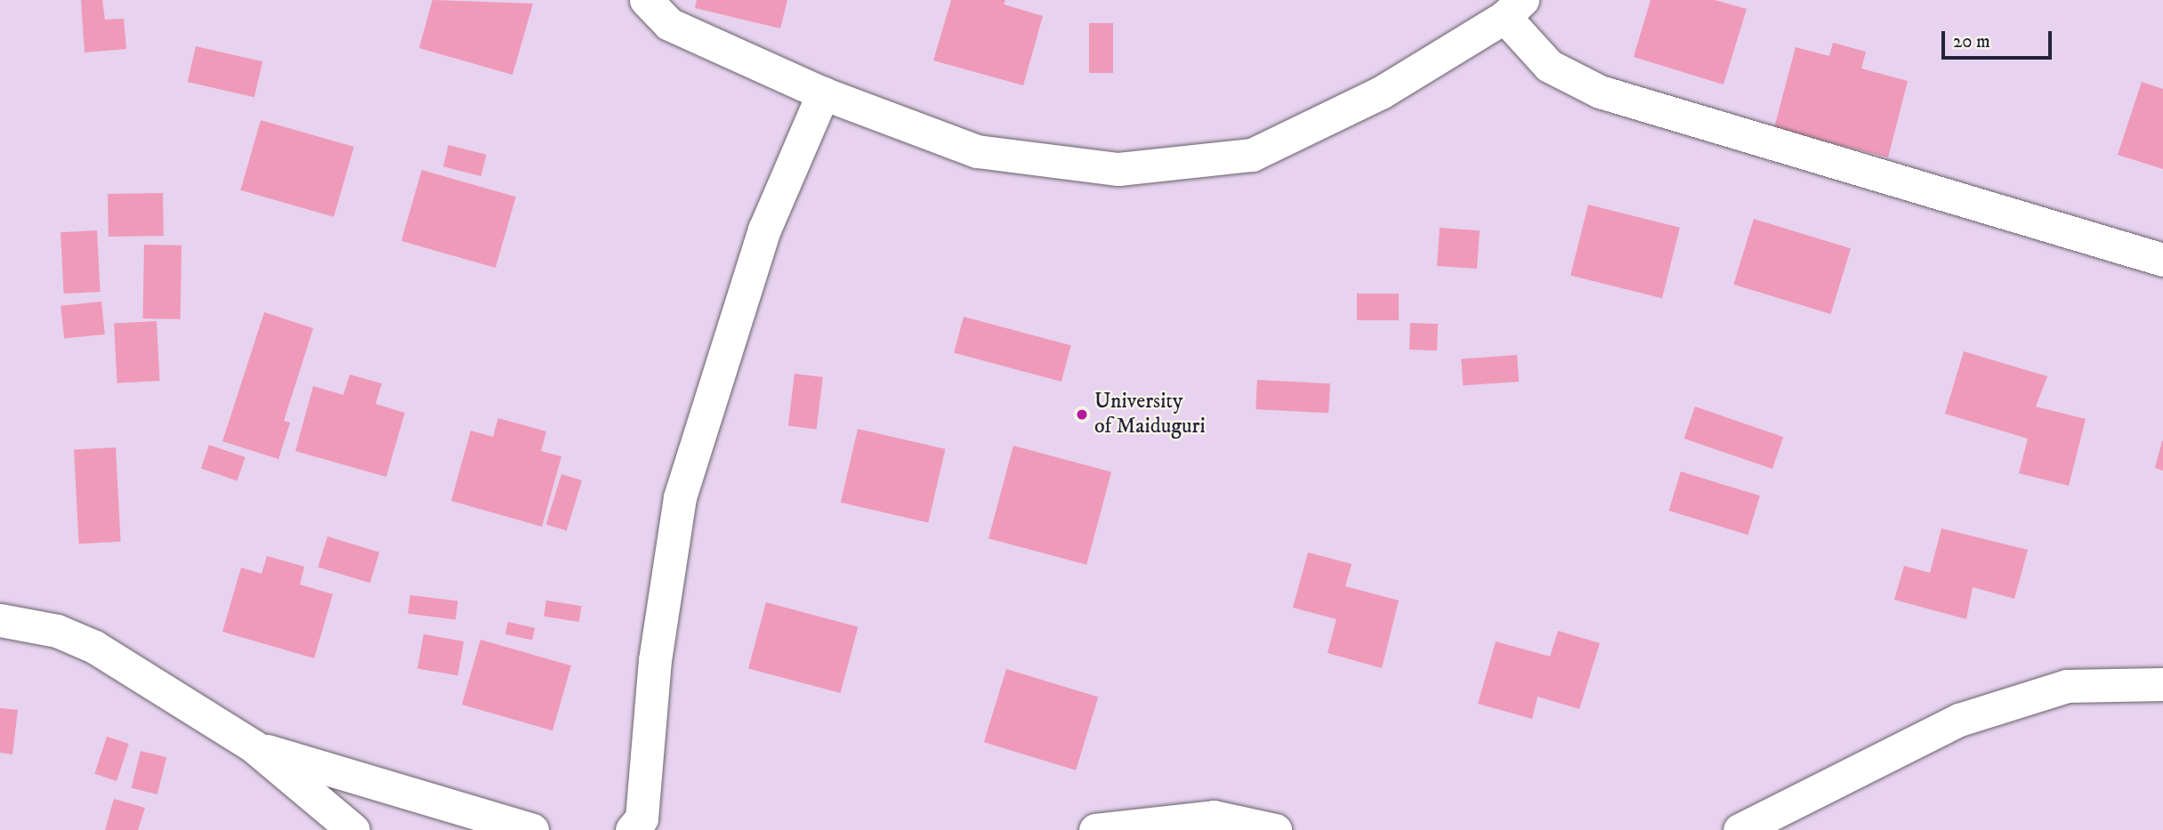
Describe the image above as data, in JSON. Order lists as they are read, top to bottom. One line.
{"places":["University of Maiduguri"],"scale_bar":"20 m"}
